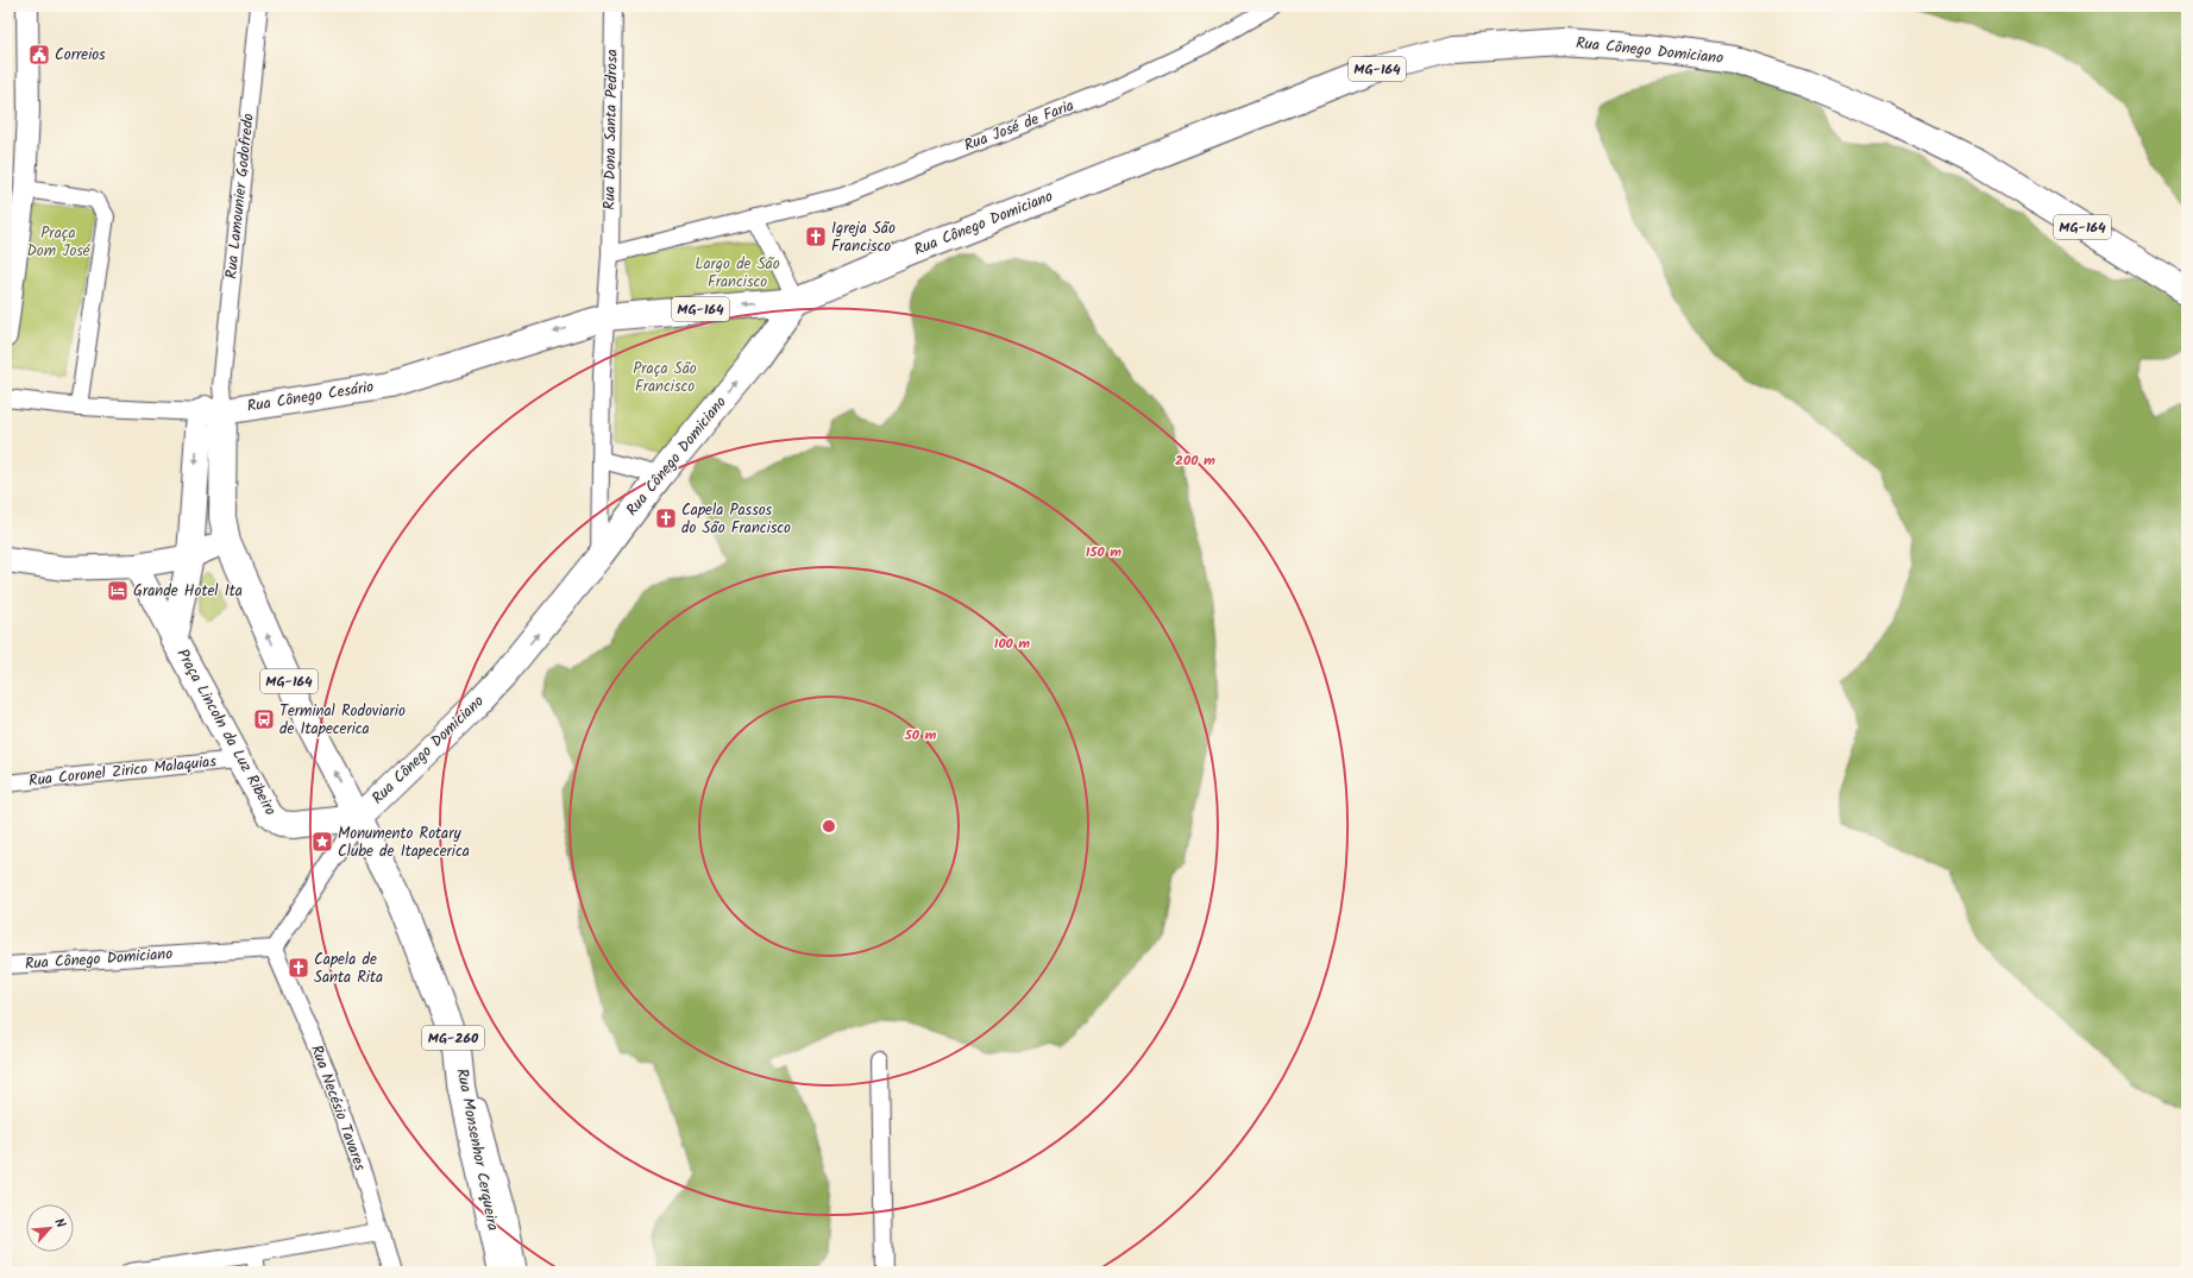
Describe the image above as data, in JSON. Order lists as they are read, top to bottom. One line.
{"streets":{"main road":["Rua Cônego Domiciano","MG-164","Rua Cônego Cesário","Praça Lincoln da Luz Ribeiro","MG-260","Rua Monsenhor Cerqueira"],"street":["Rua José de Faria","Rua Dona Santa Pedrosa","Rua Lamounier Godofredo","Rua Coronel Zirico Malaquias","Rua Necésio Tavares"]},"crossings":[["Rua Cônego Domiciano","MG-164"],["Rua Cônego Domiciano","Praça Lincoln da Luz Ribeiro"],["Rua Cônego Domiciano","Rua Necésio Tavares"],["Rua Cônego Domiciano","Rua Monsenhor Cerqueira"],["MG-164","Rua Lamounier Godofredo"],["MG-164","Rua Cônego Cesário"],["MG-164","Praça Lincoln da Luz Ribeiro"],["MG-164","Rua Monsenhor Cerqueira"],["Rua José de Faria","Rua Dona Santa Pedrosa"],["Rua Lamounier Godofredo","Rua Cônego Cesário"],["Rua Lamounier Godofredo","Praça Lincoln da Luz Ribeiro"],["Rua Cônego Cesário","Praça Lincoln da Luz Ribeiro"],["Praça Lincoln da Luz Ribeiro","Rua Coronel Zirico Malaquias"],["Praça Lincoln da Luz Ribeiro","Rua Monsenhor Cerqueira"]],"one_way":["Rua Cônego Cesário"],"parks":["Praça Dom José","Largo de São Francisco","Praça São Francisco"],"places":{"public building":["Correios"],"church":["Igreja São Francisco","Capela Passos do São Francisco","Capela de Santa Rita"],"hotel":["Grande Hotel Ita"],"bus stop":["Terminal Rodoviario de Itapecerica"],"place":["Monumento Rotary Clube de Itapecerica"]},"north":"top right","rings":["200 m","150 m","100 m","50 m"]}
